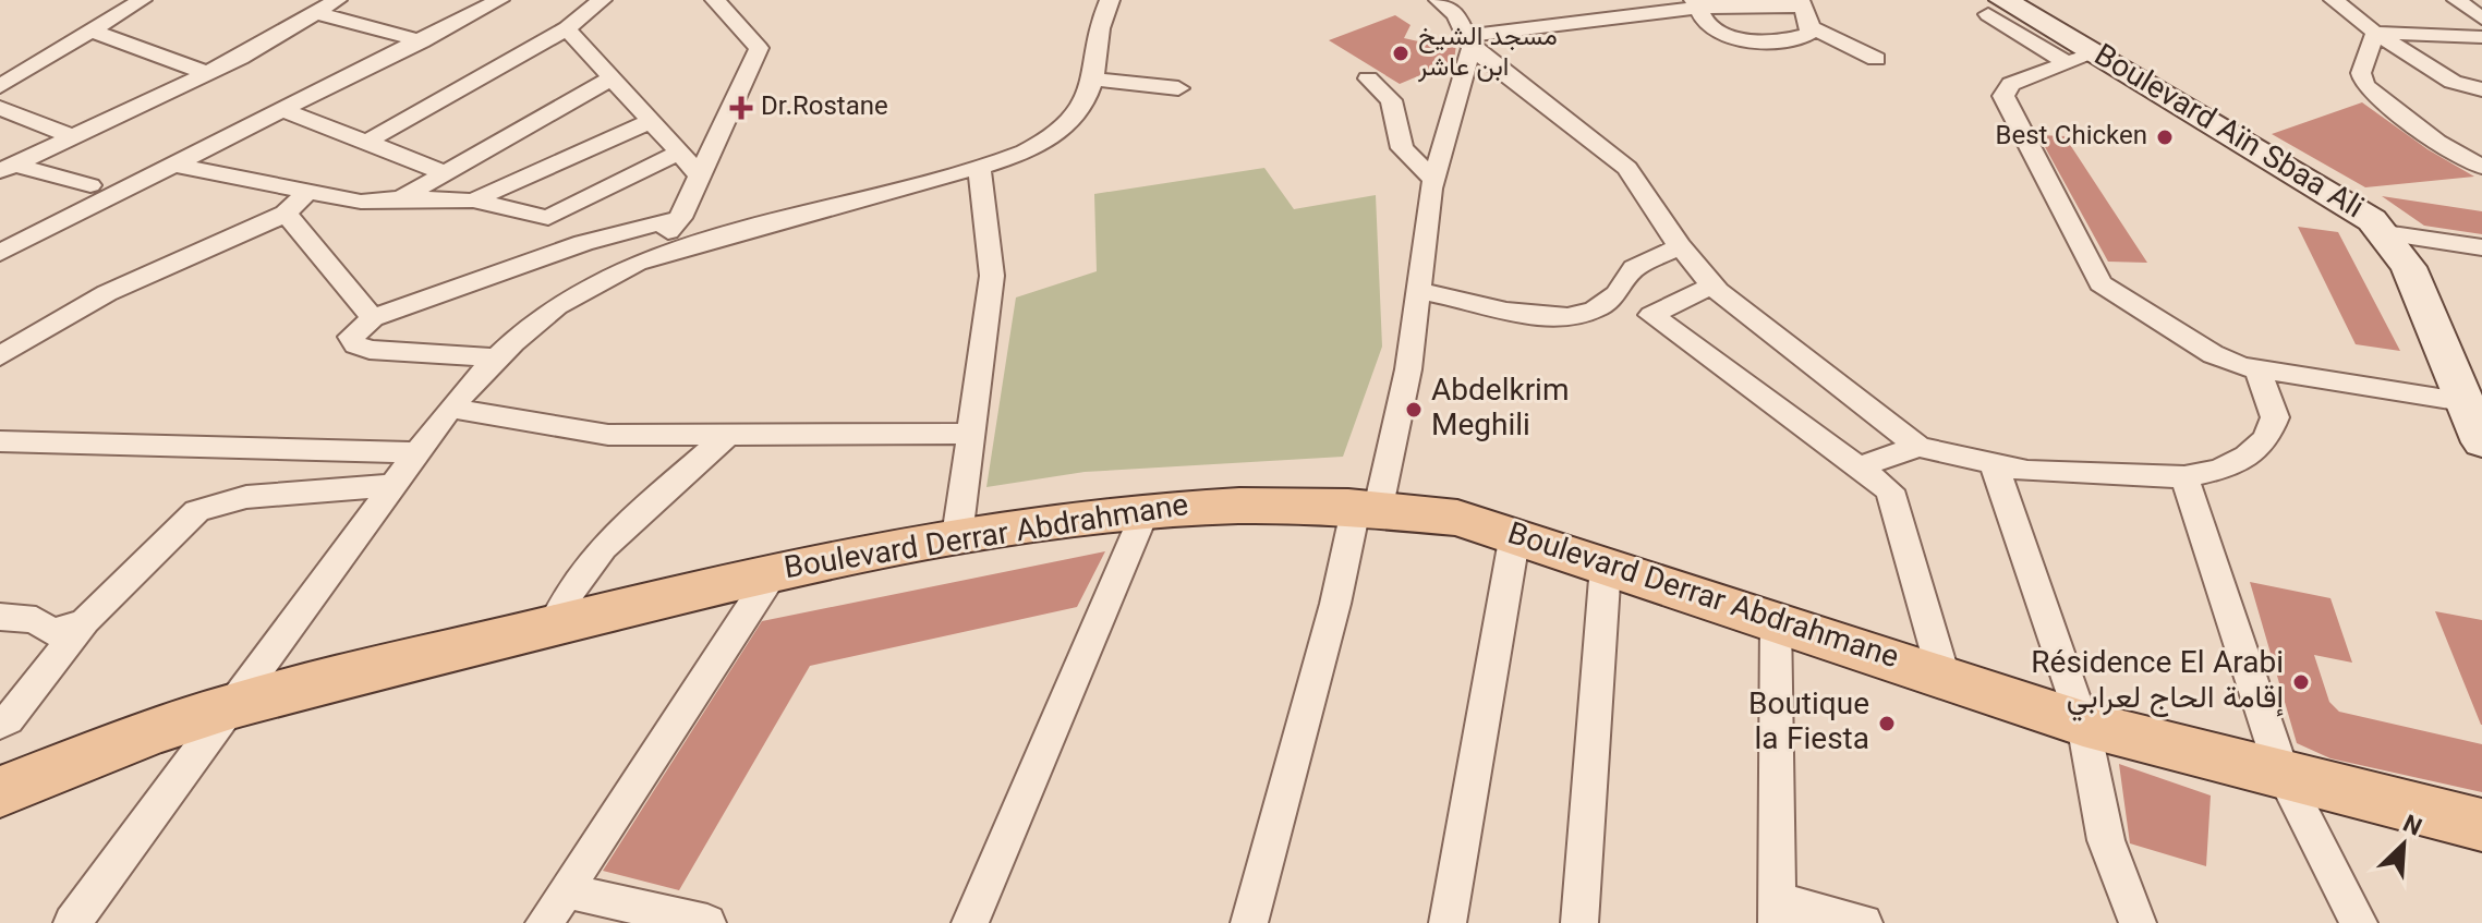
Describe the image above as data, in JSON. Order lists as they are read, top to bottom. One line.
{"streets":{"main road":["Boulevard Aïn Sbaa Ali","Boulevard Derrar Abdrahmane"]},"places":{"other":["مسجد الشيخ ابن عاشر","Best Chicken","Abdelkrim Meghili","Résidence El Arabi إقامة الحاج لعرابي","Boutique la Fiesta"],"health":["Dr.Rostane"]},"north":"top right"}
